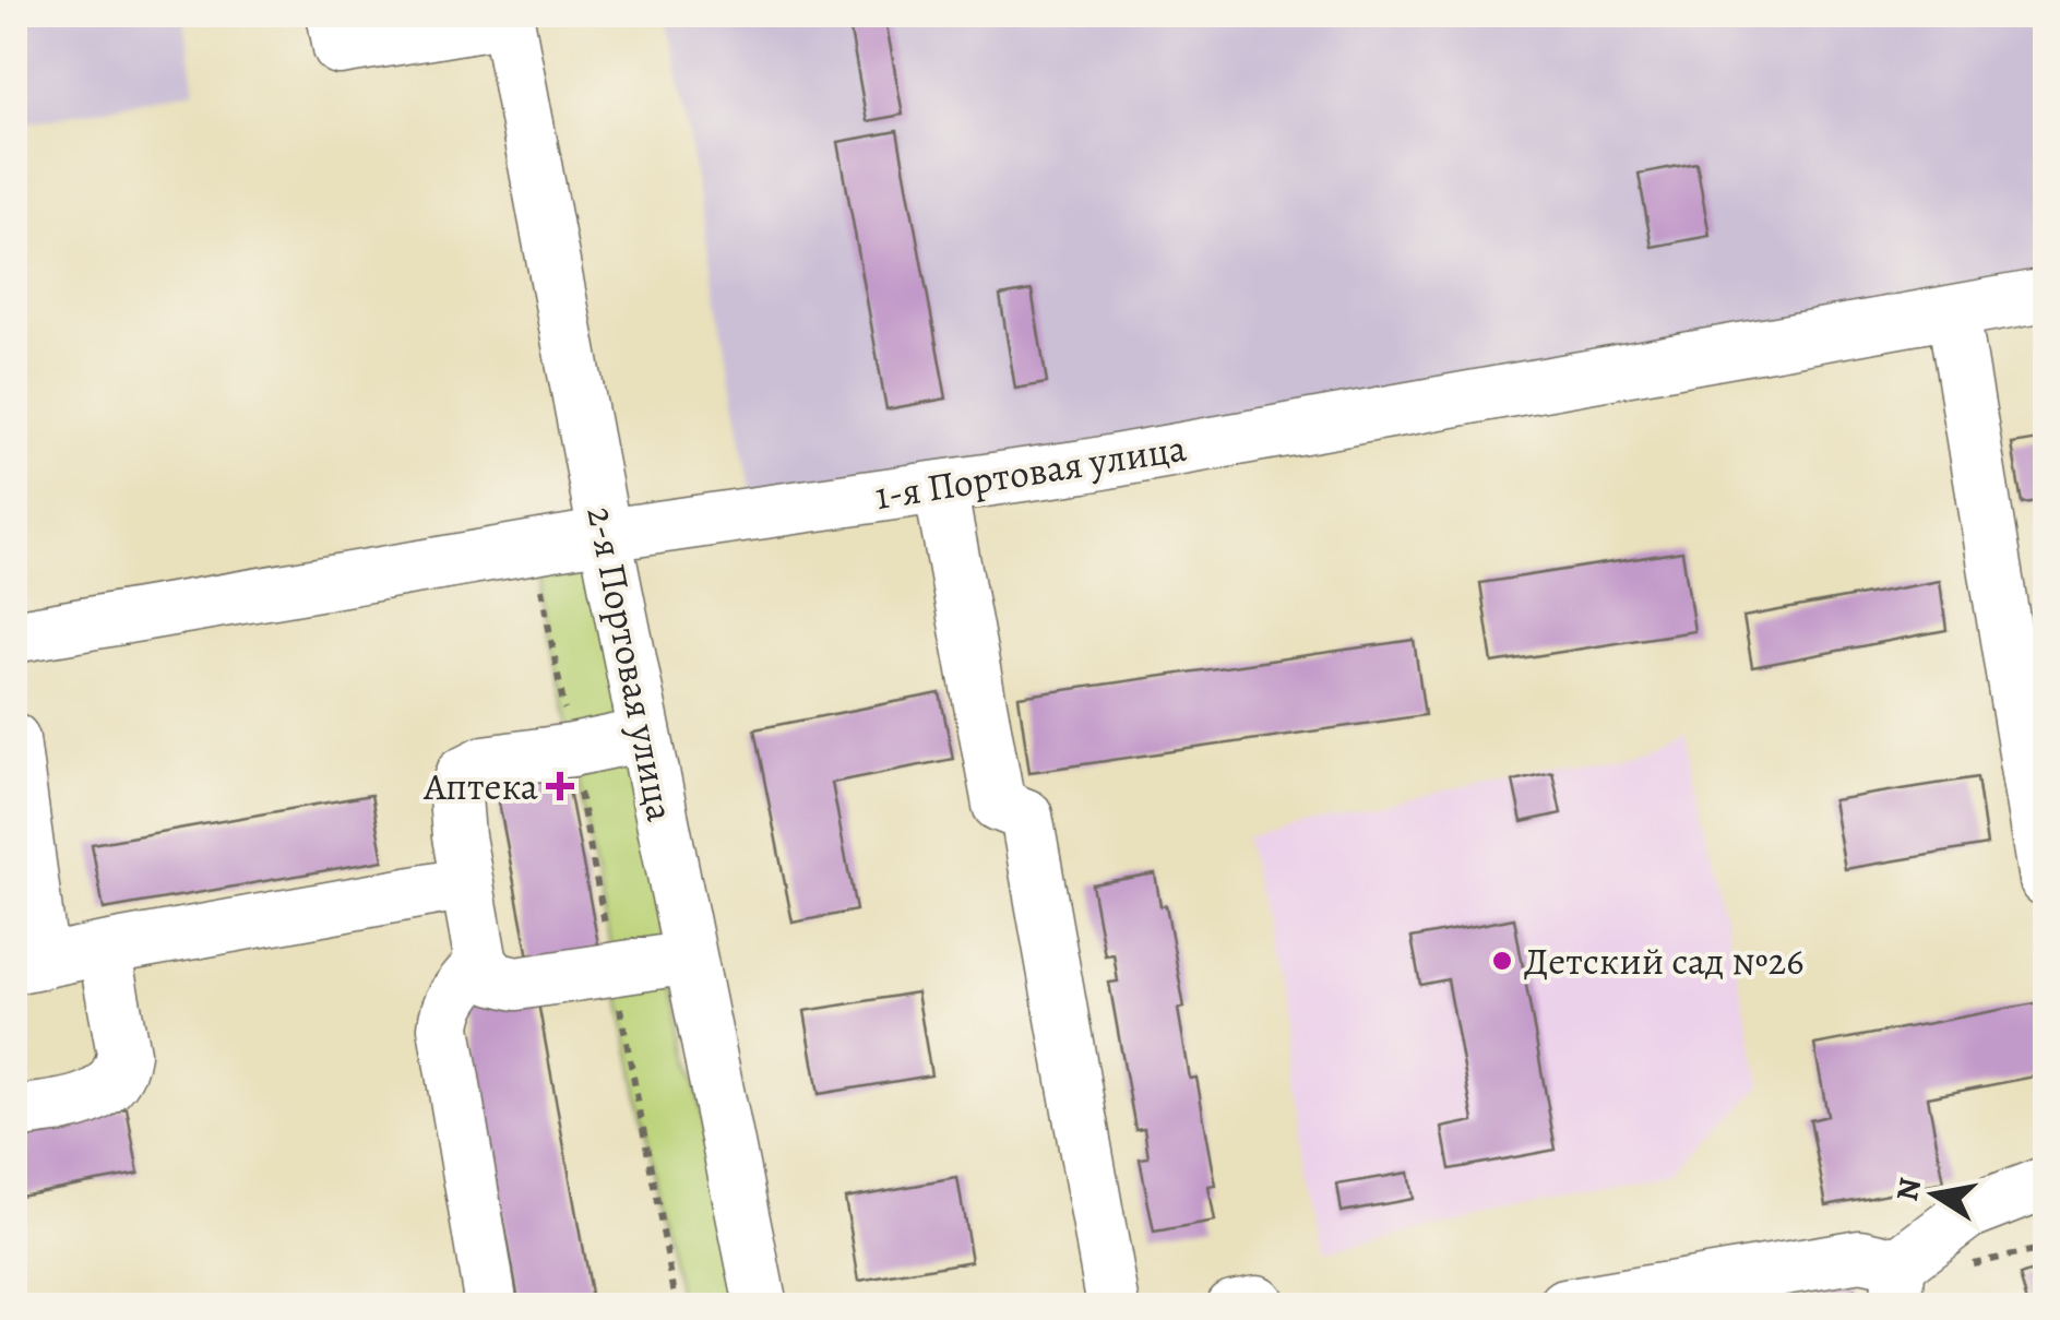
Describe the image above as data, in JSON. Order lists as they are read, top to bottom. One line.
{"streets":{"street":["1-я Портовая улица","2-я Портовая улица"]},"crossings":[["1-я Портовая улица","2-я Портовая улица"]],"places":{"health":["Аптека"],"other":["Детский сад №26"]},"north":"left"}
